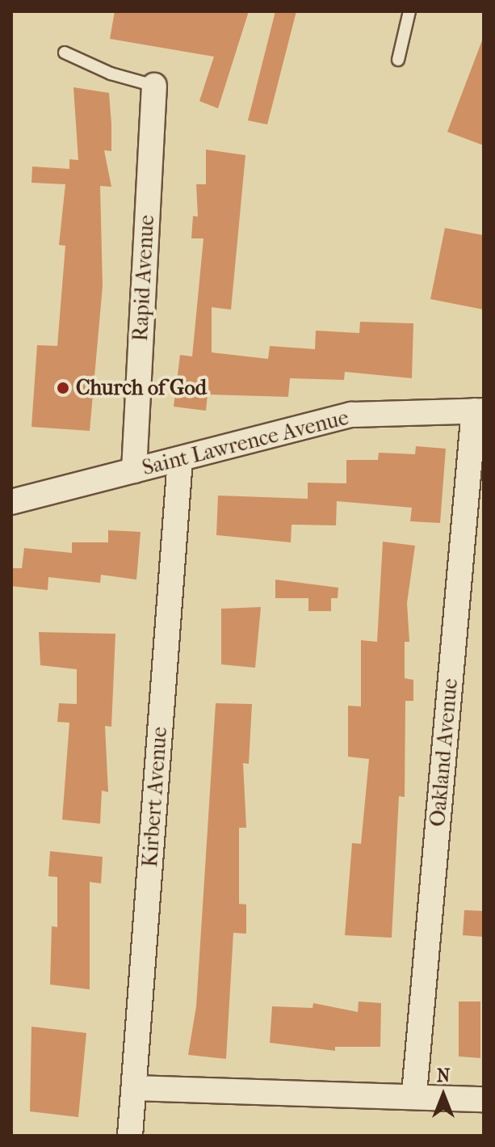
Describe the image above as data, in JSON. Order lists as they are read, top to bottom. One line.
{"streets":{"street":["Rapid Avenue","Saint Lawrence Avenue","Oakland Avenue","Kirbert Avenue"]},"crossings":[["Rapid Avenue","Saint Lawrence Avenue"],["Saint Lawrence Avenue","Oakland Avenue"],["Saint Lawrence Avenue","Kirbert Avenue"]],"places":["Church of God"],"north":"top"}
